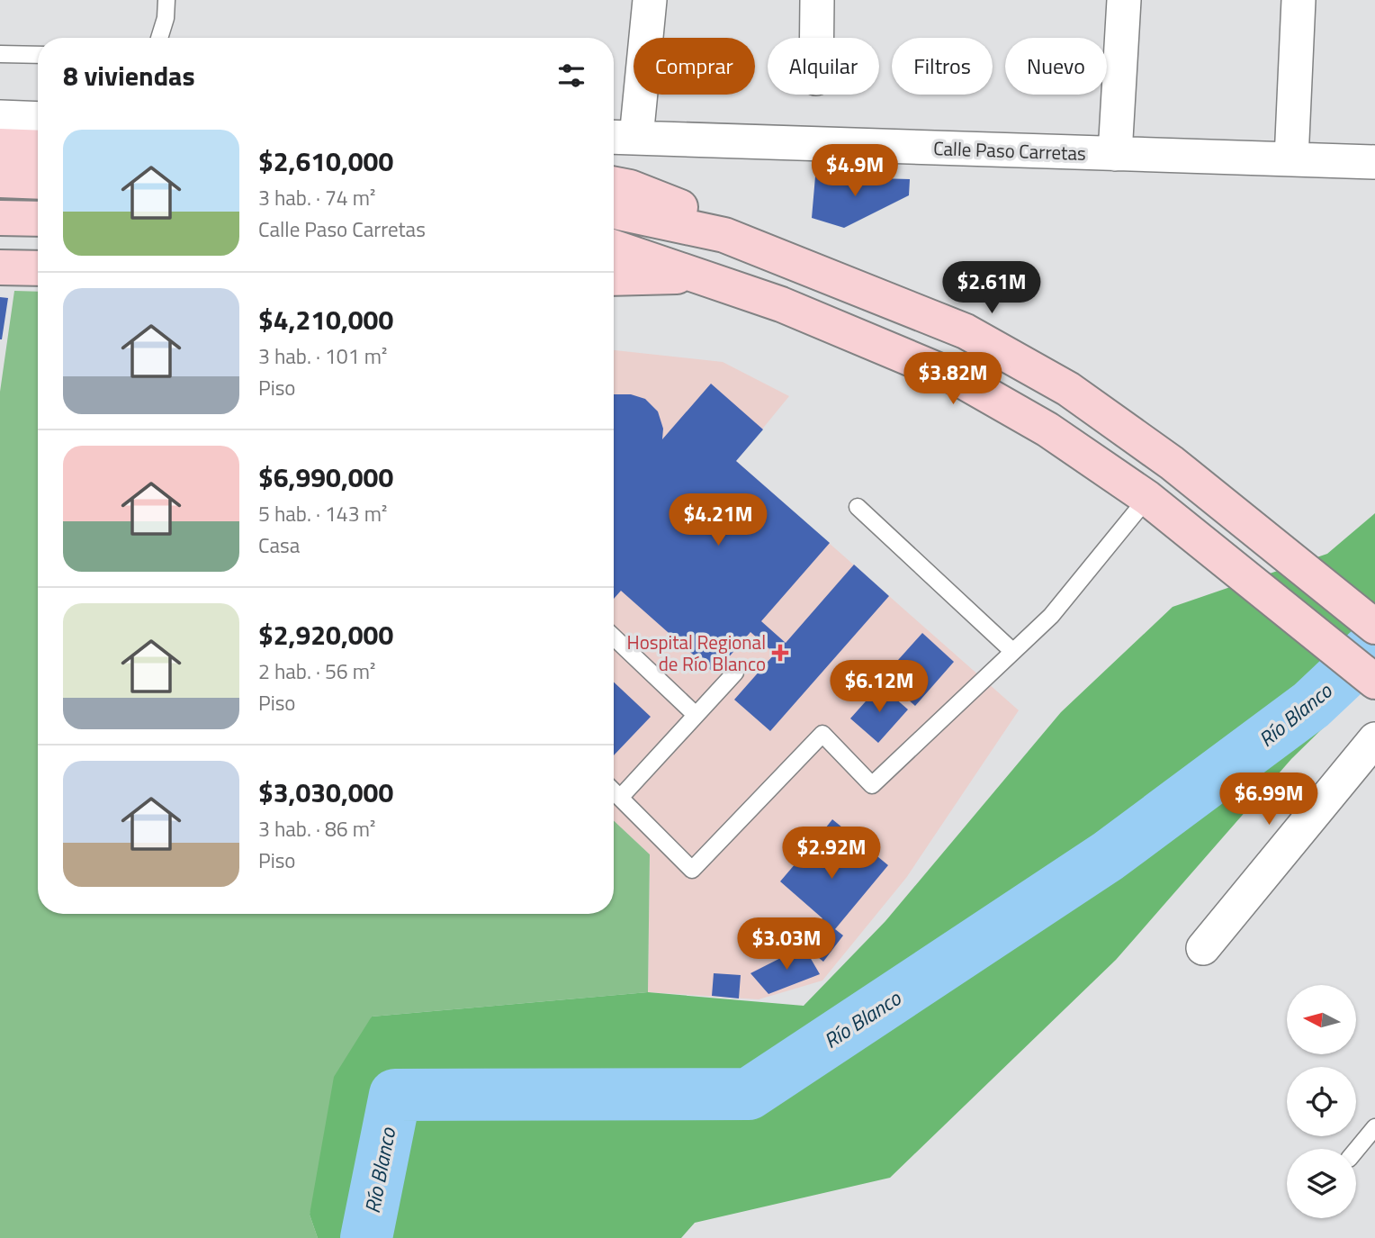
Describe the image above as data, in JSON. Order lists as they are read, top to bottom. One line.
{"streets":{"street":["Calle Paso Carretas"]},"water":["Río Blanco"],"places":{"health":["Hospital Regional de Río Blanco"]},"north":"left","page":{"chip":["Comprar","Alquilar","Filtros","Nuevo"],"heading":"8 viviendas","list":[{"name":"$2,610,000","note":"3 hab. · 74 m² · Calle Paso Carretas"},{"name":"$4,210,000","note":"3 hab. · 101 m² · Piso"},{"name":"$6,990,000","note":"5 hab. · 143 m² · Casa"},{"name":"$2,920,000","note":"2 hab. · 56 m² · Piso"},{"name":"$3,030,000","note":"3 hab. · 86 m² · Piso"}],"price":["$4.9M","$2.61M","$3.82M","$4.21M","$6.12M","$6.99M","$2.92M","$3.03M"]}}
